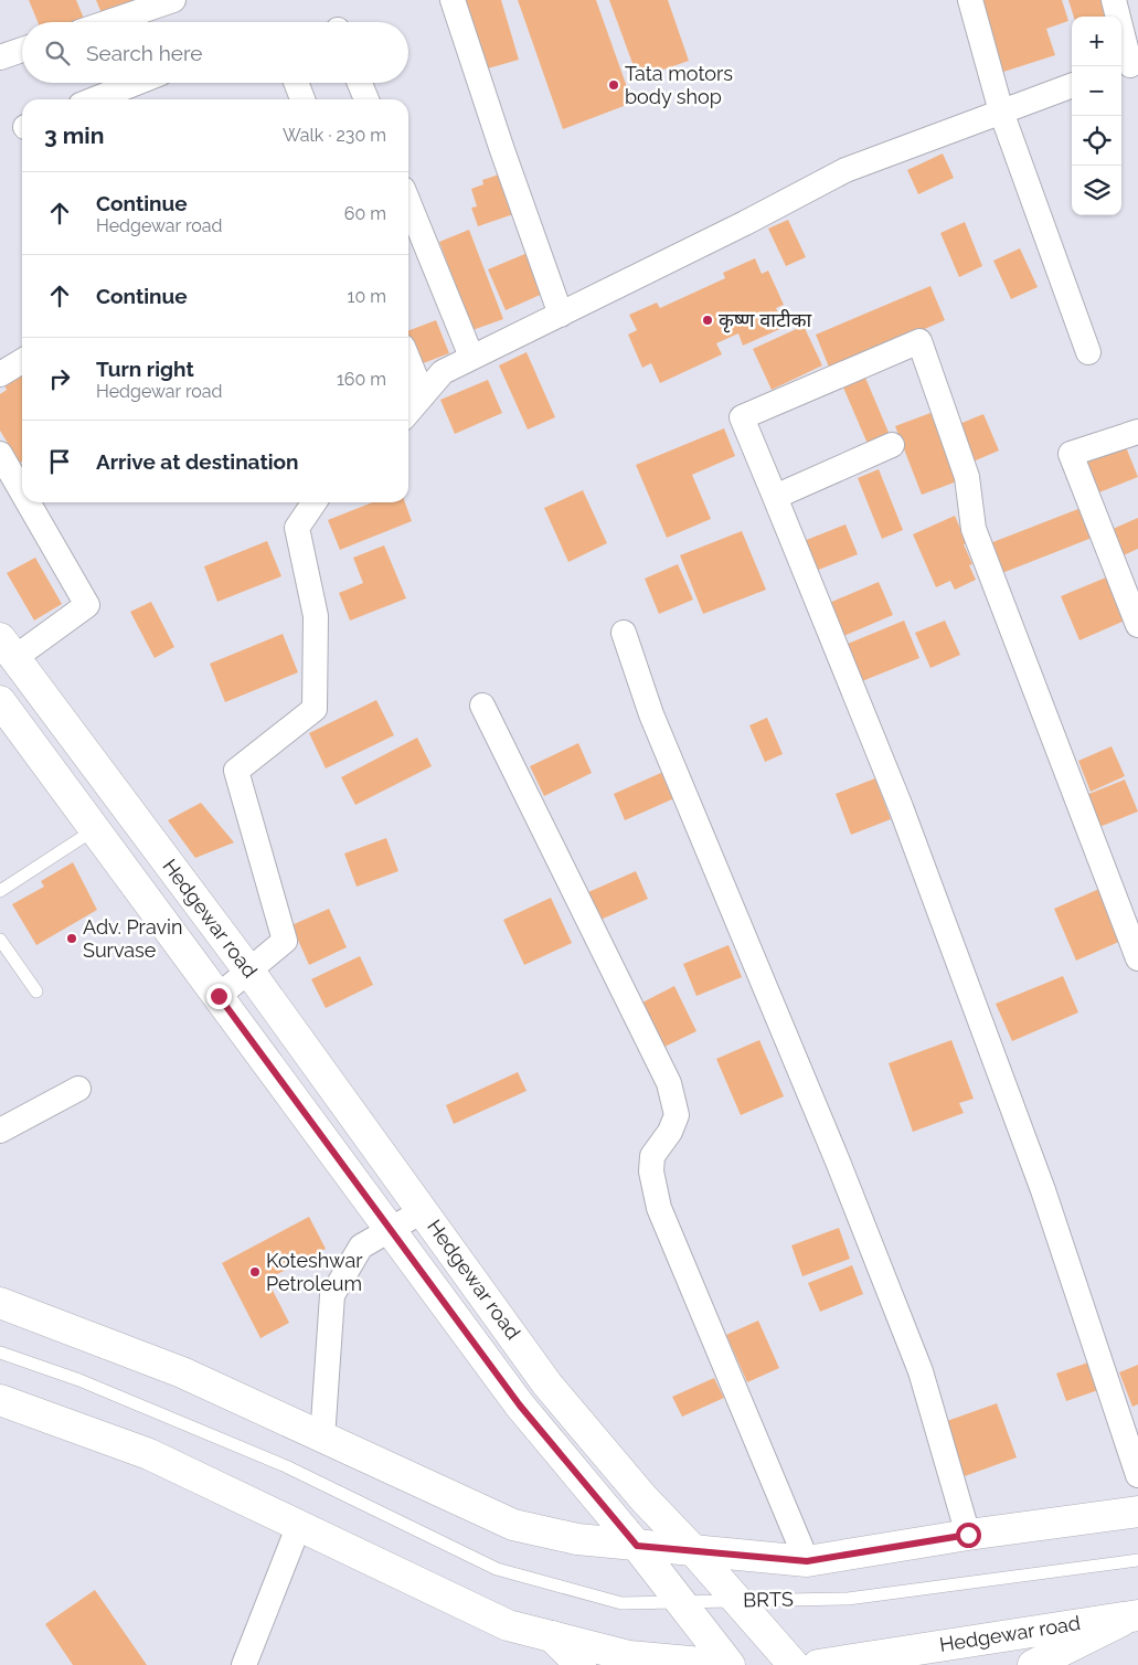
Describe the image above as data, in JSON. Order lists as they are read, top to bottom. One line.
{"streets":{"main road":["Hedgewar road"],"lane":["BRTS"]},"crossings":[["Hedgewar road","BRTS"]],"places":["Tata motors body shop","कृष्ण वाटीका","Adv. Pravin Survase","Koteshwar Petroleum"],"page":{"map_buttons":["+","−"],"search":"Search here","heading":["3 min","Walk · 230 m"],"list":[["Continue","Hedgewar road","60 m"],["Continue","10 m"],["Turn right","Hedgewar road","160 m"],"Arrive at destination"]}}
